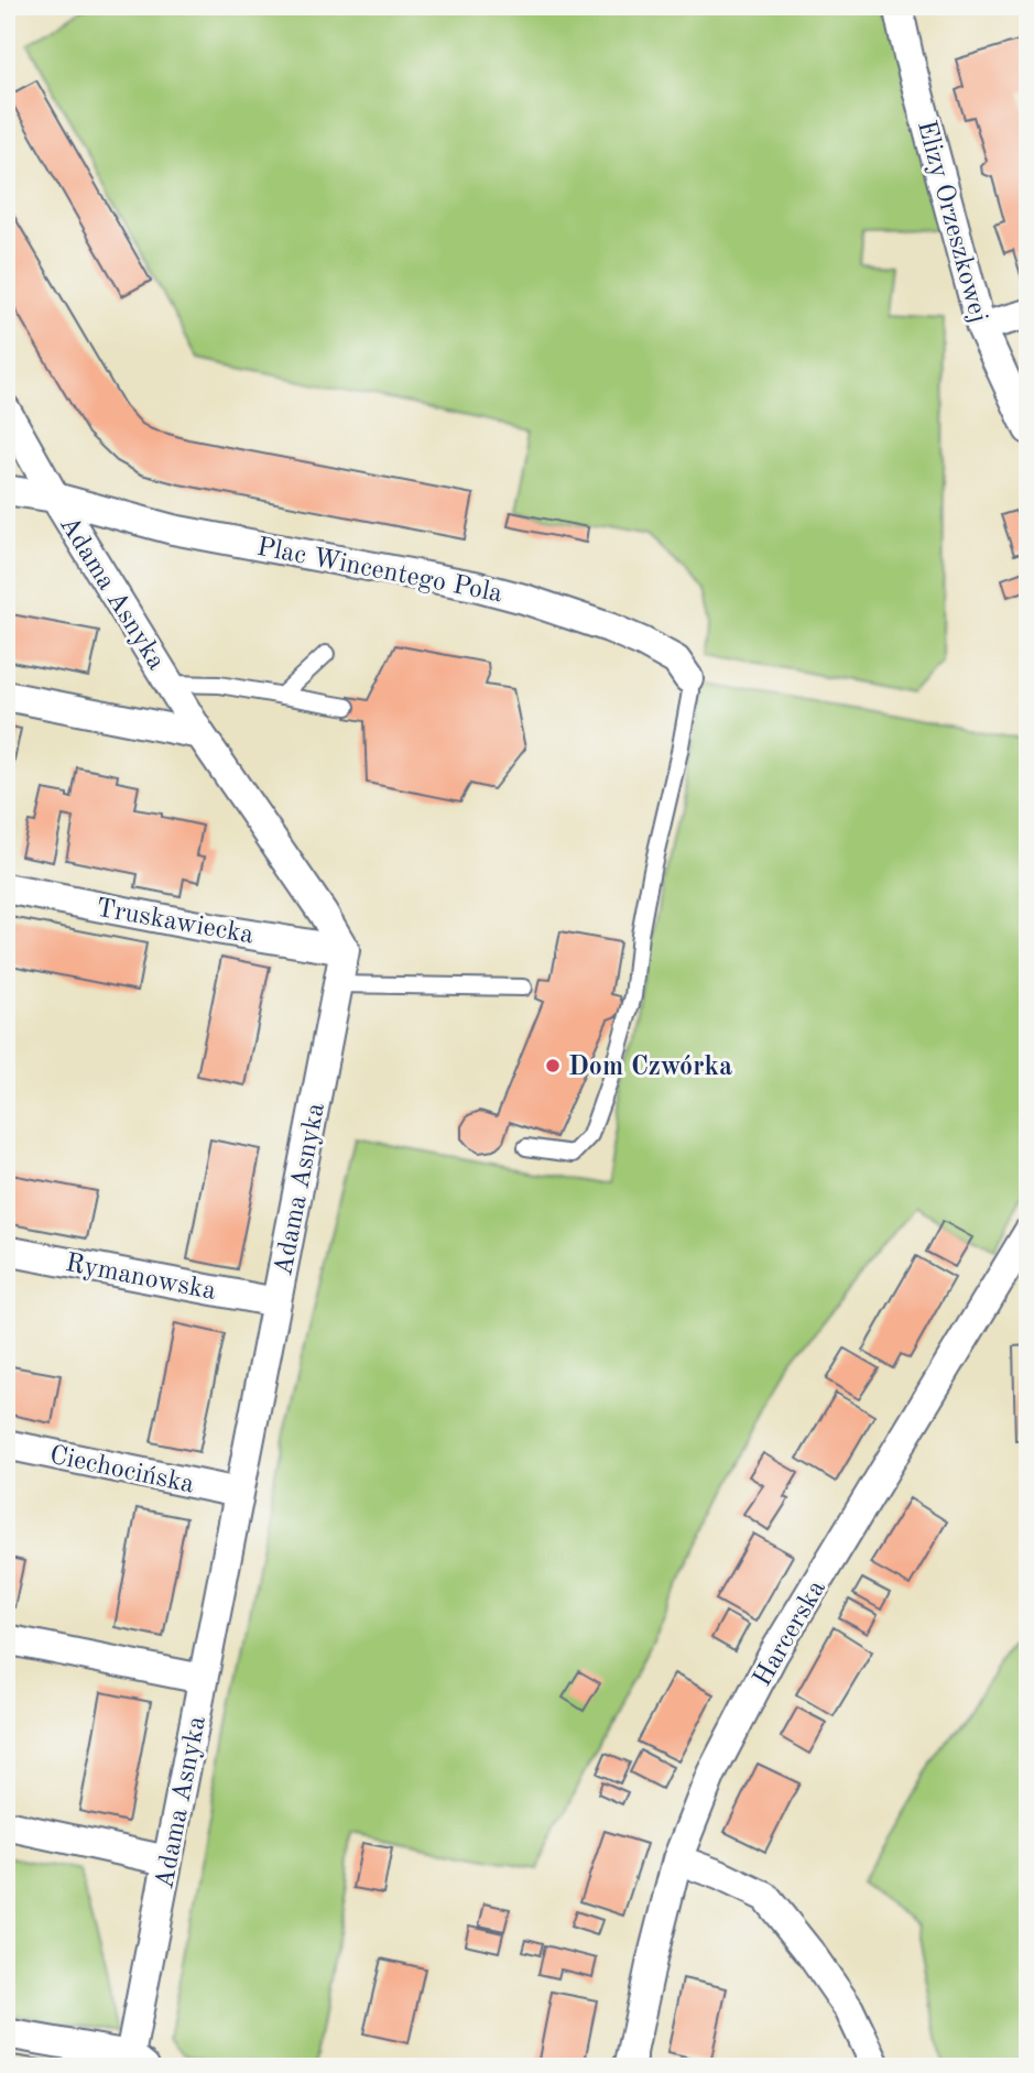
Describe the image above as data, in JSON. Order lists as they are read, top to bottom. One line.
{"streets":{"street":["Elizy Orzeszkowej","Plac Wincentego Pola","Adama Asnyka","Truskawiecka","Rymanowska","Ciechocińska","Harcerska"]},"crossings":[["Plac Wincentego Pola","Adama Asnyka"],["Adama Asnyka","Truskawiecka"],["Adama Asnyka","Rymanowska"],["Adama Asnyka","Ciechocińska"]],"places":["Dom Czwórka"]}
